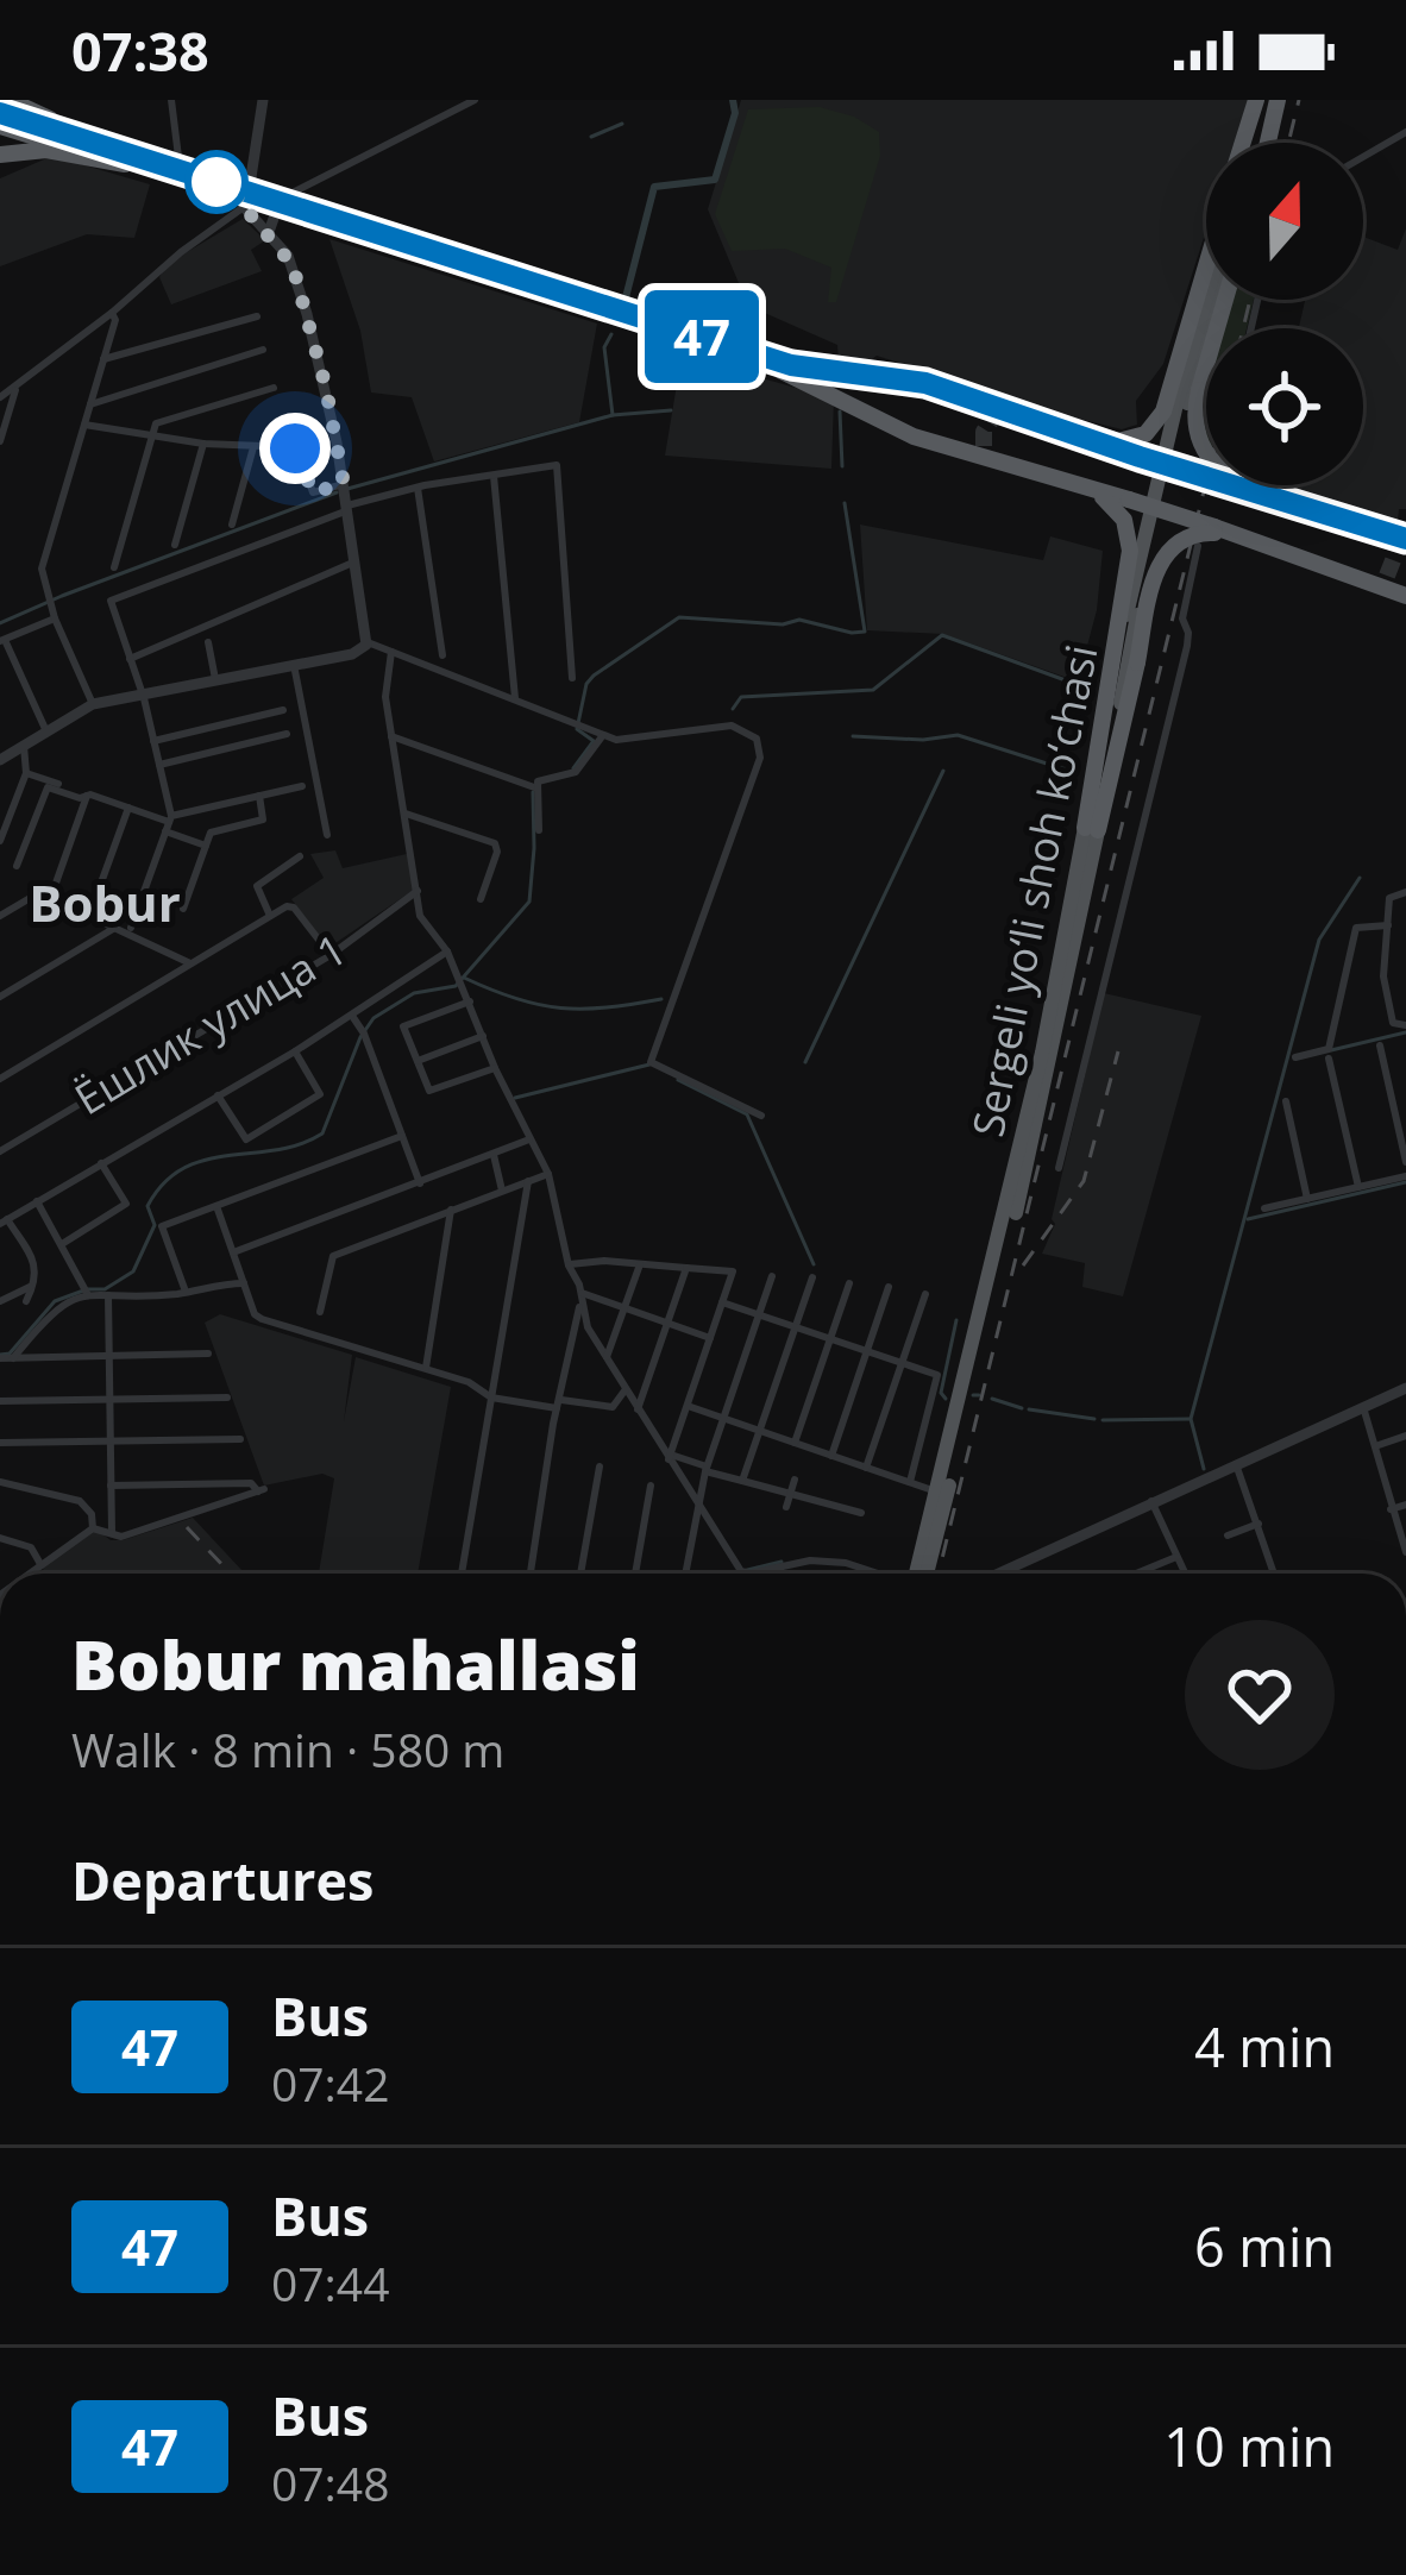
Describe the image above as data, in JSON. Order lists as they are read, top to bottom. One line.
{"streets":{"main road":["Sergeli yo‘li shoh ko‘chasi"],"street":["Ёшлик улица 1"]},"districts":["Bobur"],"lines":["bus line 47"],"north":"top","page":{"status":"07:38","on_map":"47","heading":[["Bobur mahallasi","Walk · 8 min · 580 m"],"Departures"],"list":[{"mark":"47","name":"Bus","note":"07:42","value":"4 min"},{"mark":"47","name":"Bus","note":"07:44","value":"6 min"},{"mark":"47","name":"Bus","note":"07:48","value":"10 min"}]}}
